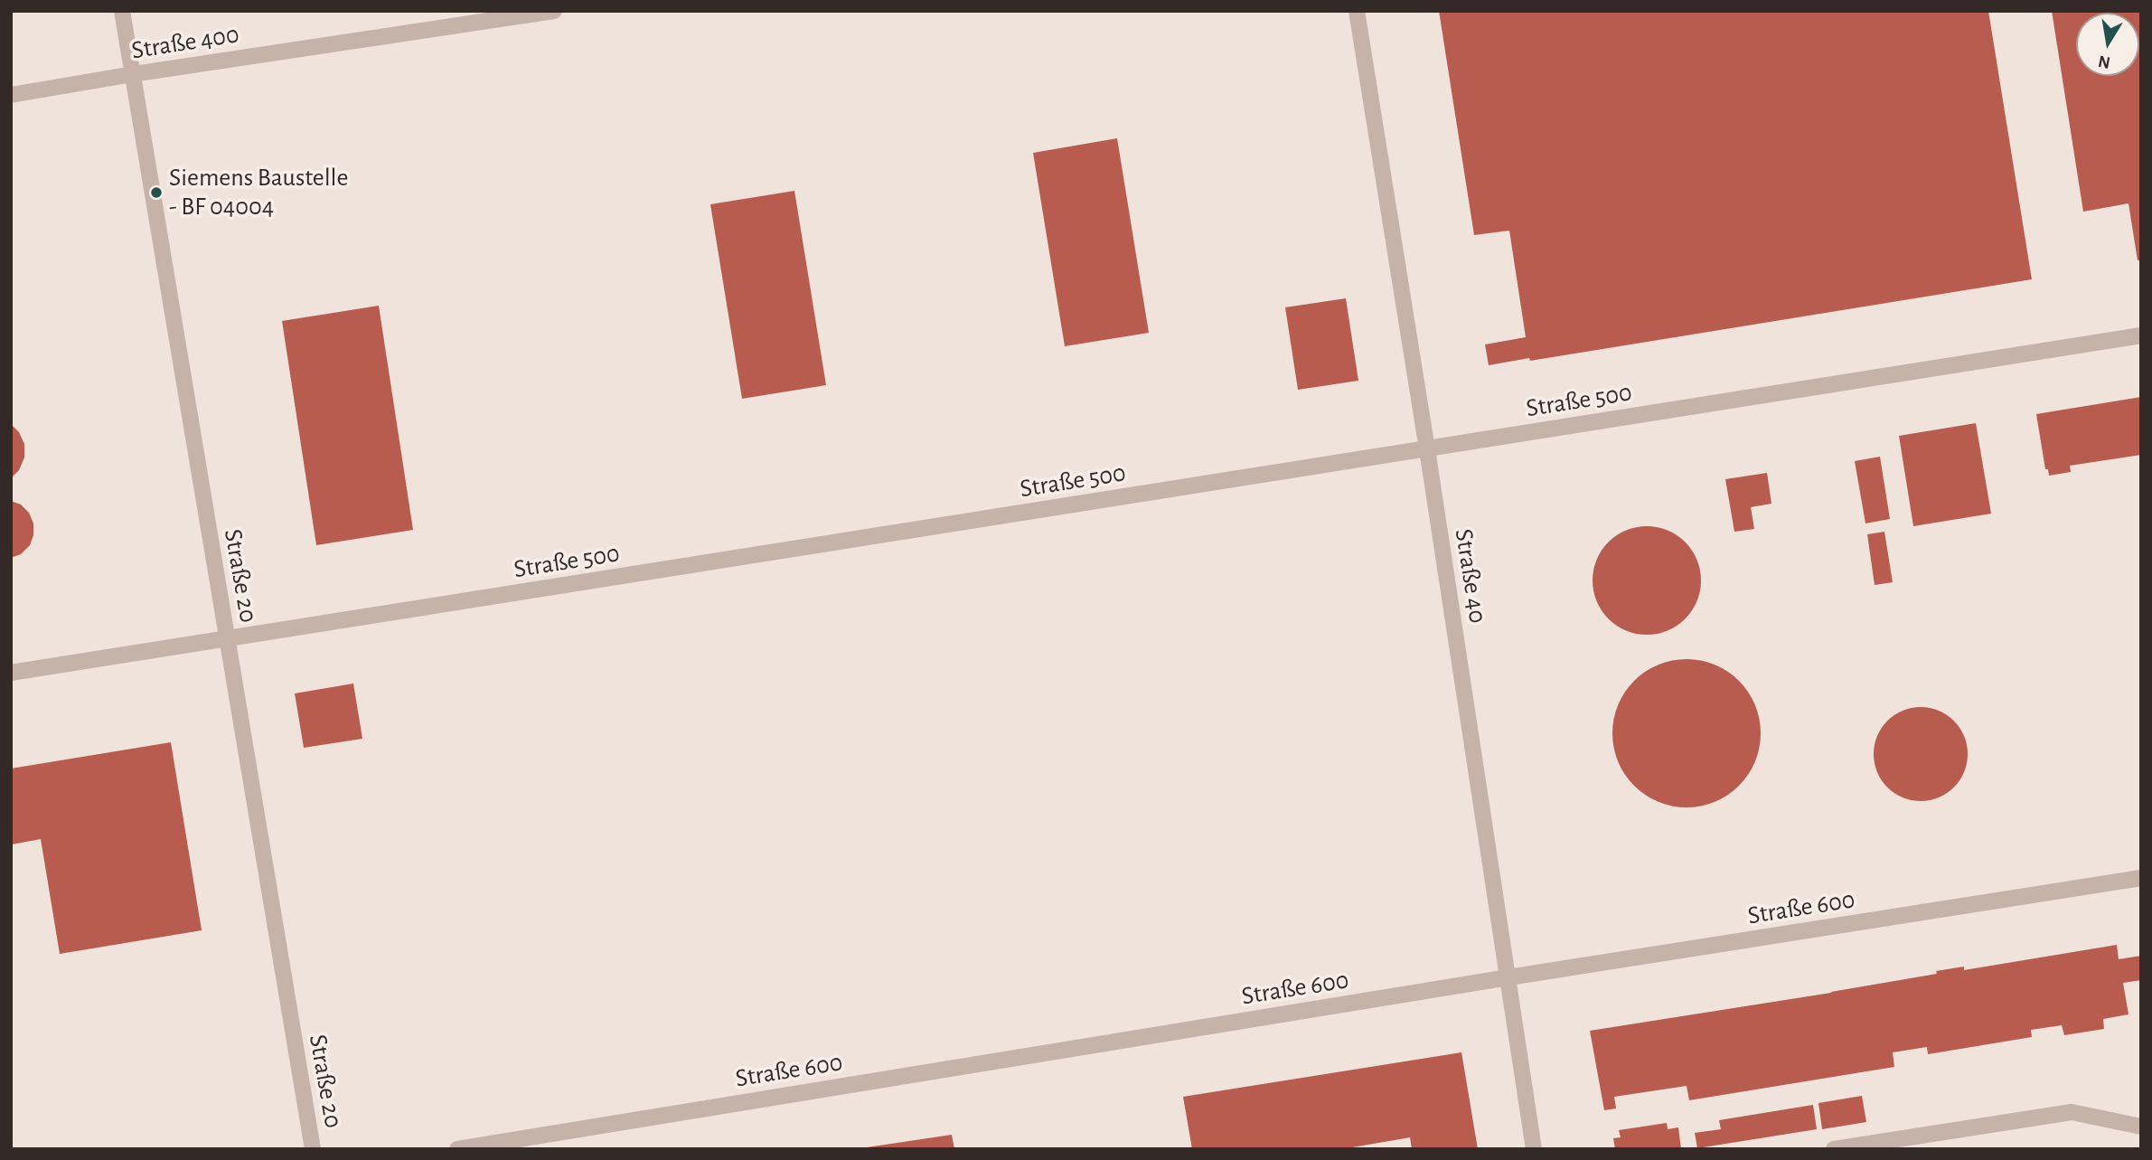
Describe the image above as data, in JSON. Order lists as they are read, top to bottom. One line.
{"streets":{"street":["Straße 400","Straße 500","Straße 20","Straße 40","Straße 600"]},"crossings":[["Straße 400","Straße 20"],["Straße 500","Straße 20"],["Straße 500","Straße 40"],["Straße 40","Straße 600"]],"places":["Siemens Baustelle - BF 04004"],"north":"bottom"}
